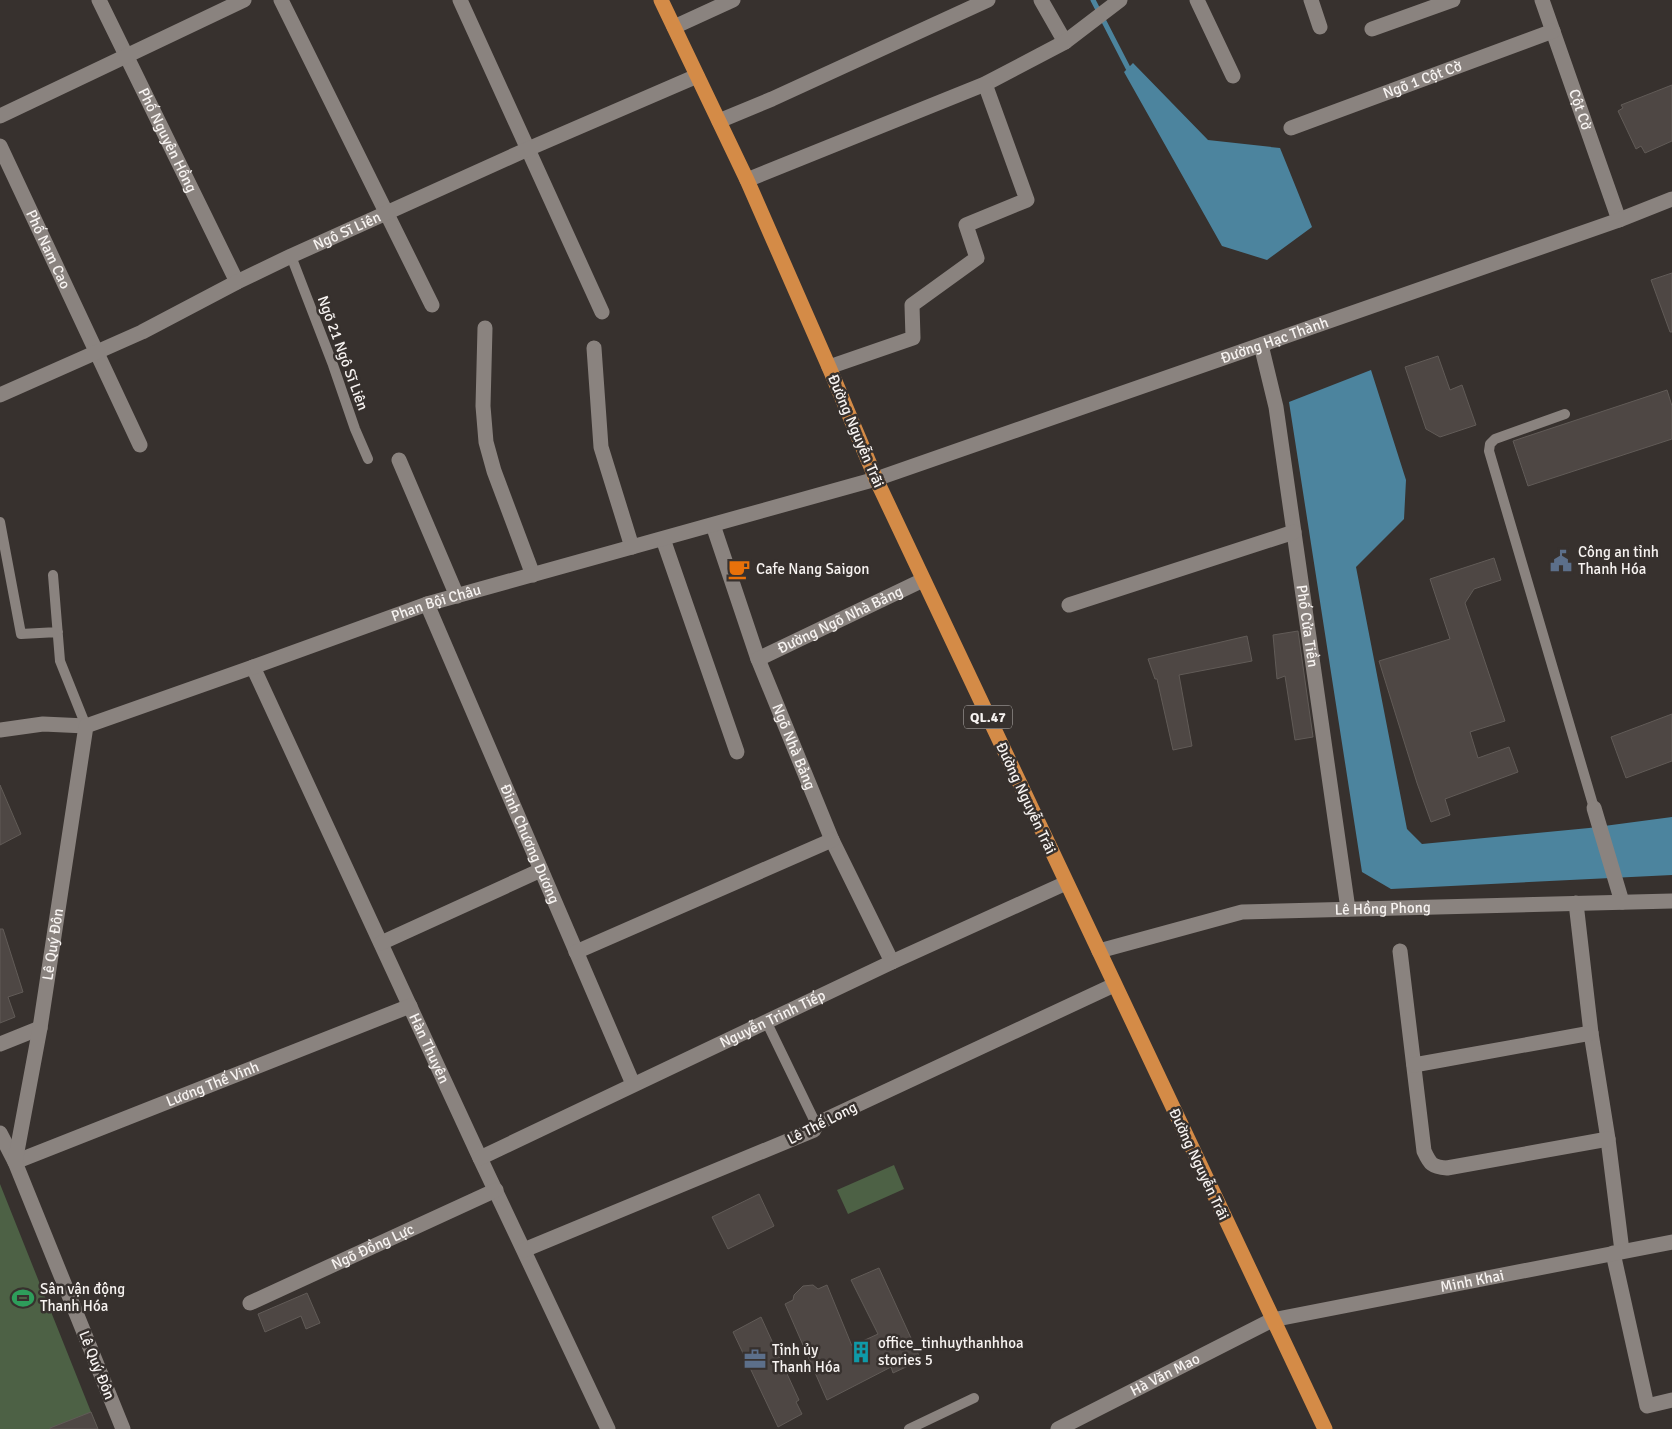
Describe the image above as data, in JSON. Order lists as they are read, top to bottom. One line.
{"streets":{"highway":["Đường Nguyễn Trãi","QL.47"],"street":["Ngõ 1 Cột Cờ","Cột Cờ","Phố Nguyên Hồng","Ngô Sĩ Liên","Phố Nam Cao","Đường Hạc Thành","Phan Bội Châu","Đường Ngõ Nhà Bảng","Phố Cửa Tiền","Ngõ Nhà Bảng","Đinh Chương Dương","Lê Hồng Phong","Lê Quý Đôn","Nguyễn Trinh Tiếp","Hàn Thuyên","Lương Thế Vinh","Lê Thế Long","Ngõ Đồng Lực","Minh Khai","Hà Văn Mao"],"lane":["Ngõ 21 Ngô Sĩ Liên"]},"crossings":[["Ngõ 1 Cột Cờ","Cột Cờ"],["Cột Cờ","Đường Hạc Thành"],["Phố Nguyên Hồng","Ngô Sĩ Liên"],["Ngô Sĩ Liên","Phố Nam Cao"],["Ngô Sĩ Liên","Ngõ 21 Ngô Sĩ Liên"],["Ngô Sĩ Liên","Đường Nguyễn Trãi"],["Đường Hạc Thành","Đường Nguyễn Trãi"],["Đường Hạc Thành","Phan Bội Châu"],["Đường Hạc Thành","Phố Cửa Tiền"],["Đường Nguyễn Trãi","Phan Bội Châu"],["Đường Nguyễn Trãi","Đường Ngõ Nhà Bảng"],["Đường Nguyễn Trãi","Lê Hồng Phong"],["Đường Nguyễn Trãi","Nguyễn Trinh Tiếp"],["Đường Nguyễn Trãi","Lê Thế Long"],["Đường Nguyễn Trãi","Minh Khai"],["Đường Nguyễn Trãi","Hà Văn Mao"],["Phan Bội Châu","Ngõ Nhà Bảng"],["Phan Bội Châu","Đinh Chương Dương"],["Phan Bội Châu","Lê Quý Đôn"],["Phan Bội Châu","Hàn Thuyên"],["Đường Ngõ Nhà Bảng","Ngõ Nhà Bảng"],["Phố Cửa Tiền","Lê Hồng Phong"],["Ngõ Nhà Bảng","Nguyễn Trinh Tiếp"],["Đinh Chương Dương","Nguyễn Trinh Tiếp"],["Lê Quý Đôn","Lương Thế Vinh"],["Nguyễn Trinh Tiếp","Hàn Thuyên"],["Hàn Thuyên","Lương Thế Vinh"],["Hàn Thuyên","Lê Thế Long"],["Hàn Thuyên","Ngõ Đồng Lực"],["Minh Khai","Hà Văn Mao"]],"places":{"public building":["Công an tỉnh Thanh Hóa"],"cafe":["Cafe Nang Saigon"],"sports":["Sân vận động Thanh Hóa"],"building":["office_tinhuythanhhoa stories 5"],"office":["Tỉnh ủy Thanh Hóa"]}}
